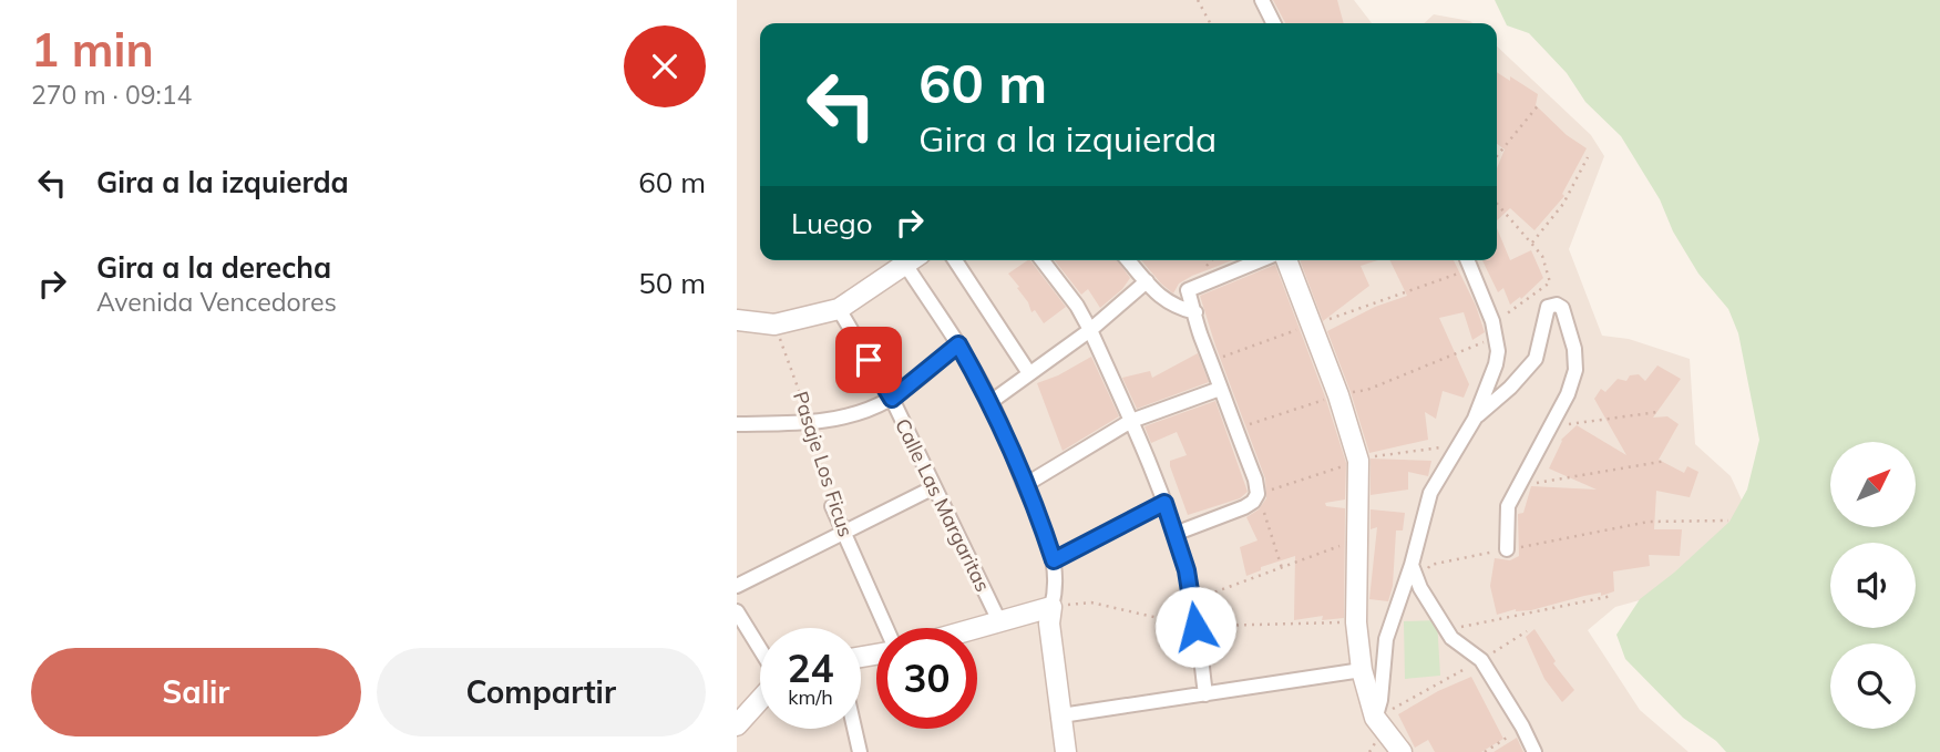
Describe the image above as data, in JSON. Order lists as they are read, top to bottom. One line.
{"streets":{"street":["Pasaje Los Ficus","Calle Las Margaritas"]},"north":"top right","page":{"heading":["1 min","270 m · 09:14"],"turn":["60 m","Gira a la izquierda"],"list":[{"name":"Gira a la izquierda","value":"60 m"},{"name":"Gira a la derecha","note":"Avenida Vencedores","value":"50 m"}],"then":"Luego","speed":"24 km/h","limit":"30","buttons":["Salir","Compartir"]}}
